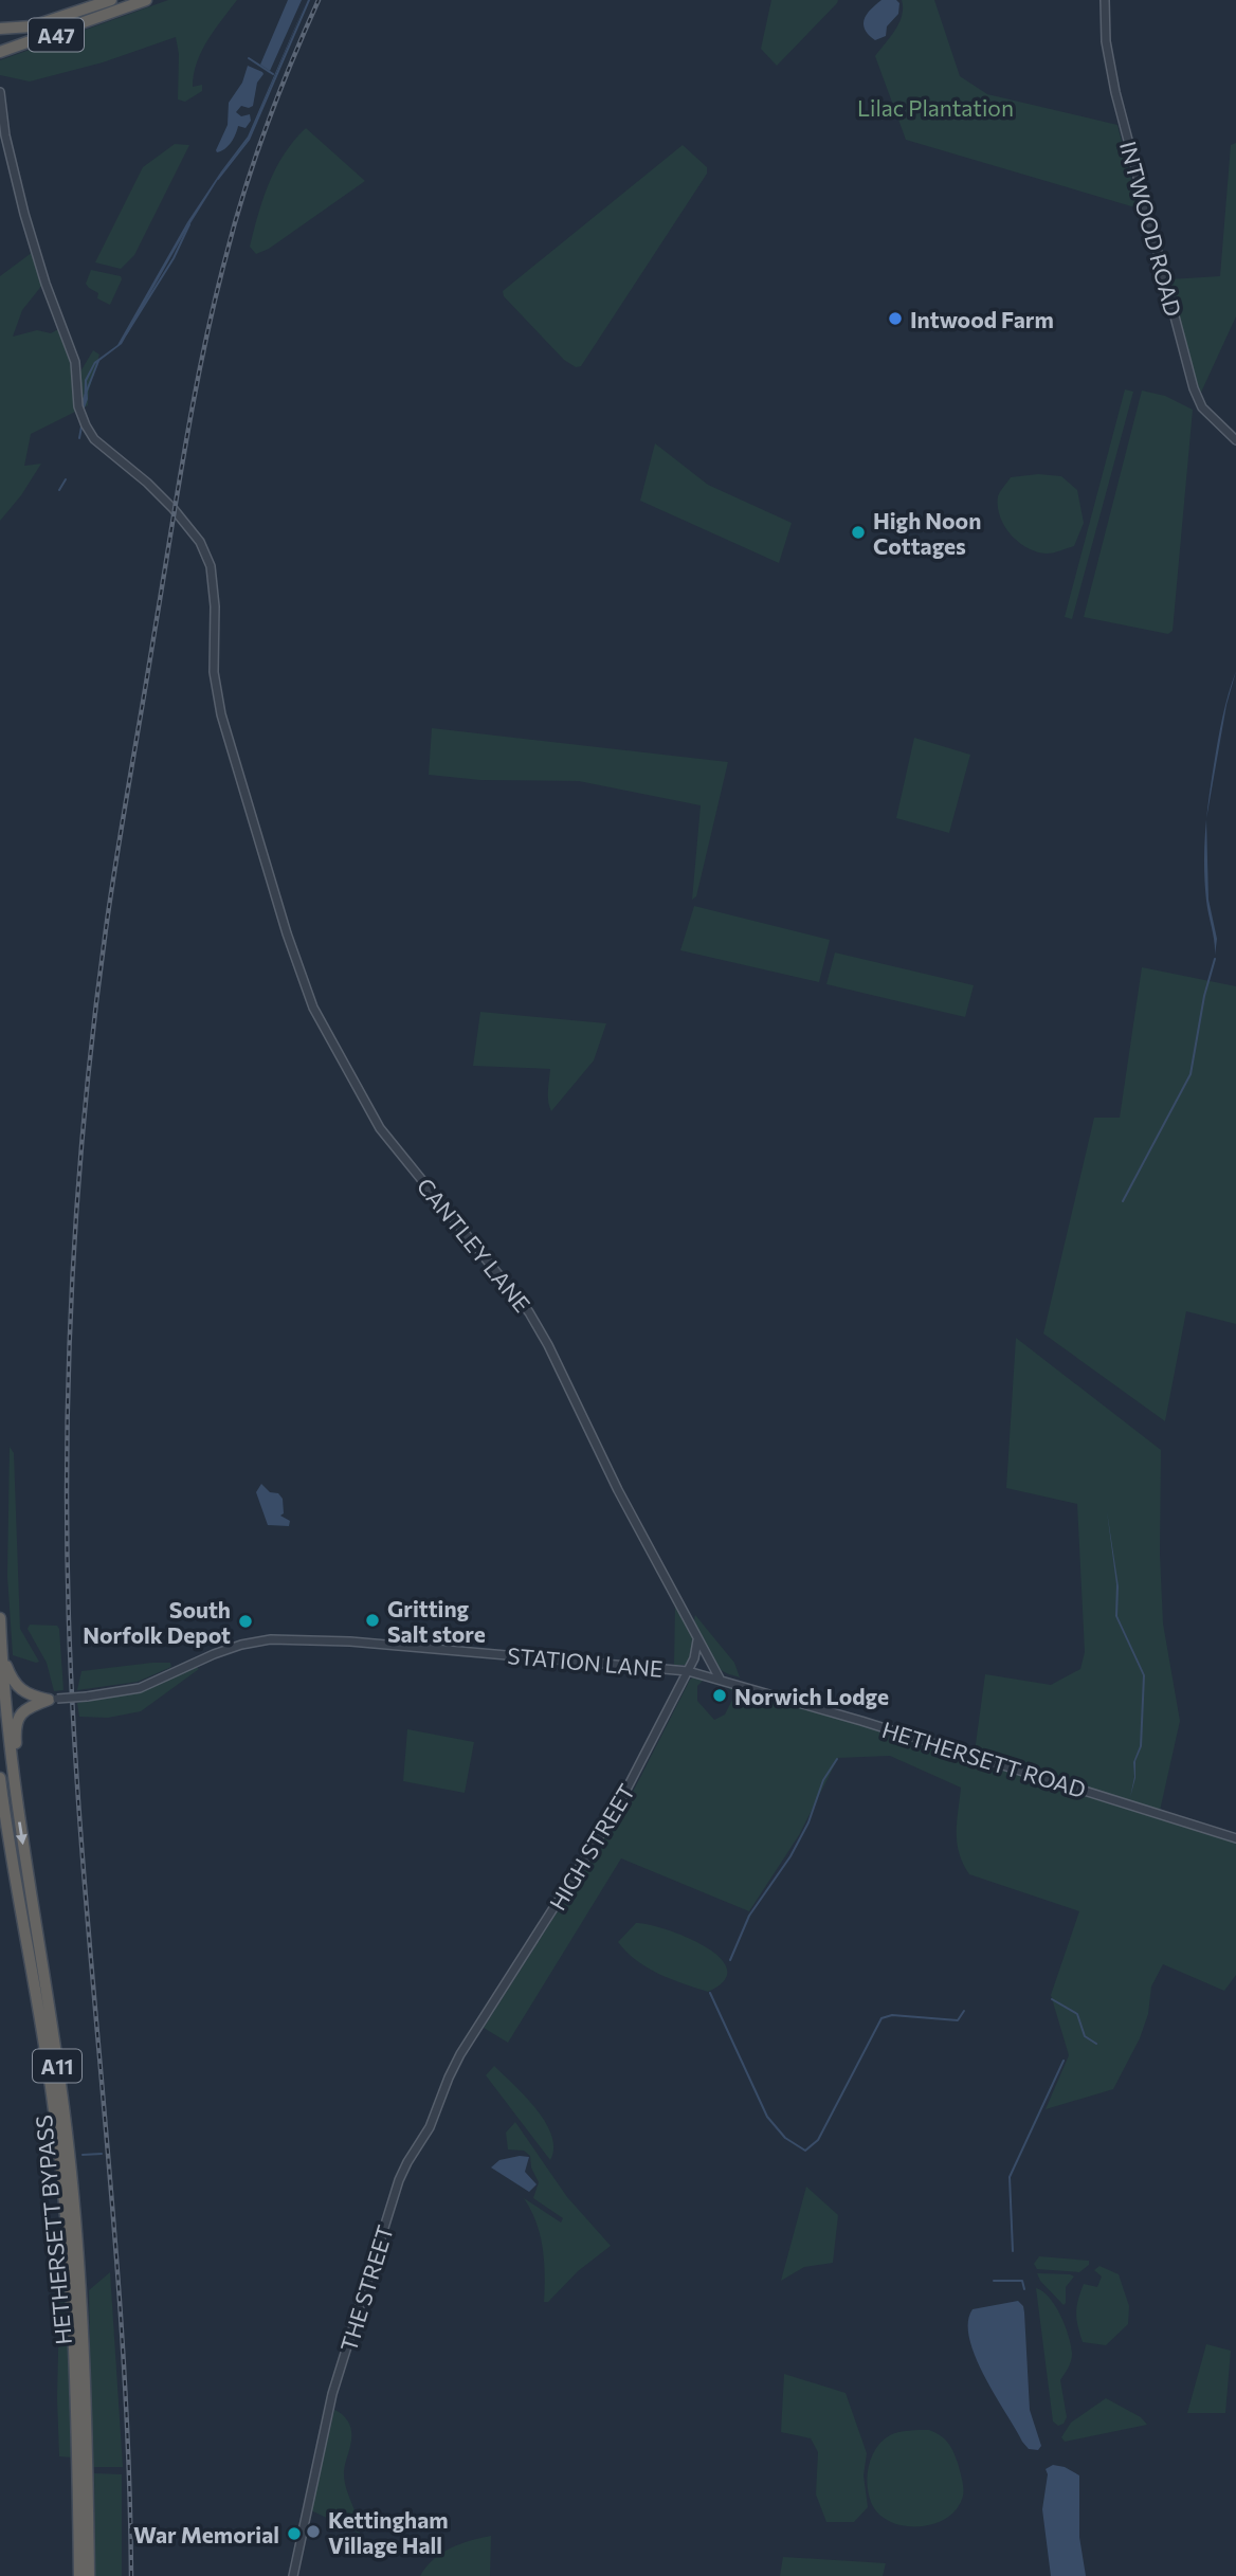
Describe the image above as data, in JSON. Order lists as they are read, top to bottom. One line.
{"streets":{"highway":["A47","A11","HETHERSETT BYPASS"],"street":["INTWOOD ROAD","CANTLEY LANE","STATION LANE","HETHERSETT ROAD","HIGH STREET","THE STREET"]},"crossings":[["CANTLEY LANE","HETHERSETT ROAD"],["STATION LANE","HETHERSETT ROAD"],["STATION LANE","HIGH STREET"],["STATION LANE","A11"],["HETHERSETT ROAD","HIGH STREET"],["HIGH STREET","THE STREET"],["A11","HETHERSETT BYPASS"]],"parks":["Lilac Plantation"],"places":["Intwood Farm","High Noon Cottages","Gritting Salt store","South Norfolk Depot","Norwich Lodge","Kettingham Village Hall","War Memorial"]}
